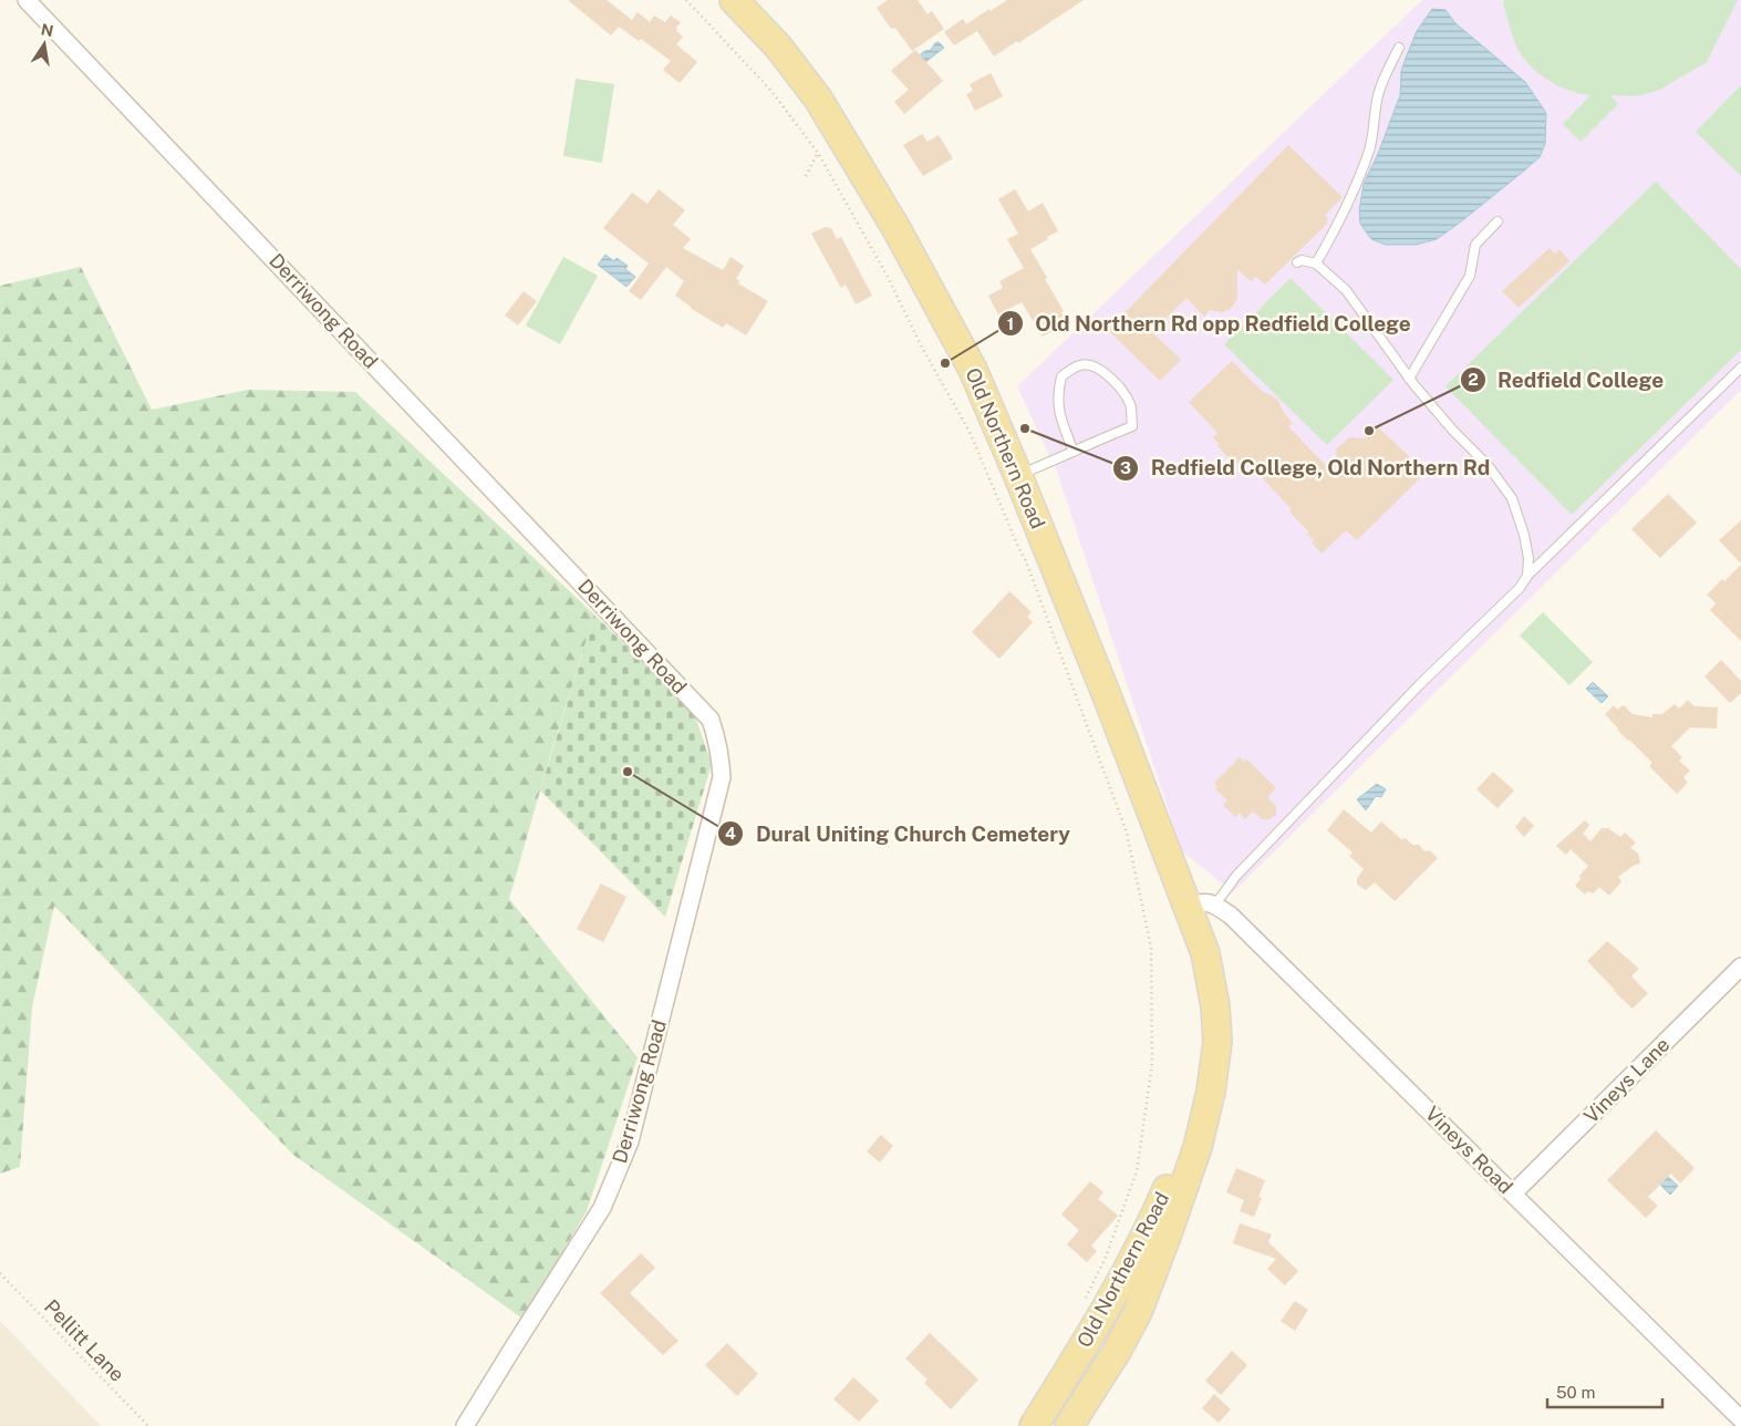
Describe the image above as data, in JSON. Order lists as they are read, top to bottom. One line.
{"streets":{"main road":["Old Northern Road"],"street":["Derriwong Road","Vineys Lane","Vineys Road"],"path":["Pellitt Lane"]},"crossings":[["Vineys Lane","Vineys Road"]],"places":["Old Northern Rd opp Redfield College","Redfield College, Old Northern Rd","Redfield College","Dural Uniting Church Cemetery"],"scale_bar":"50 m","north":"top"}
